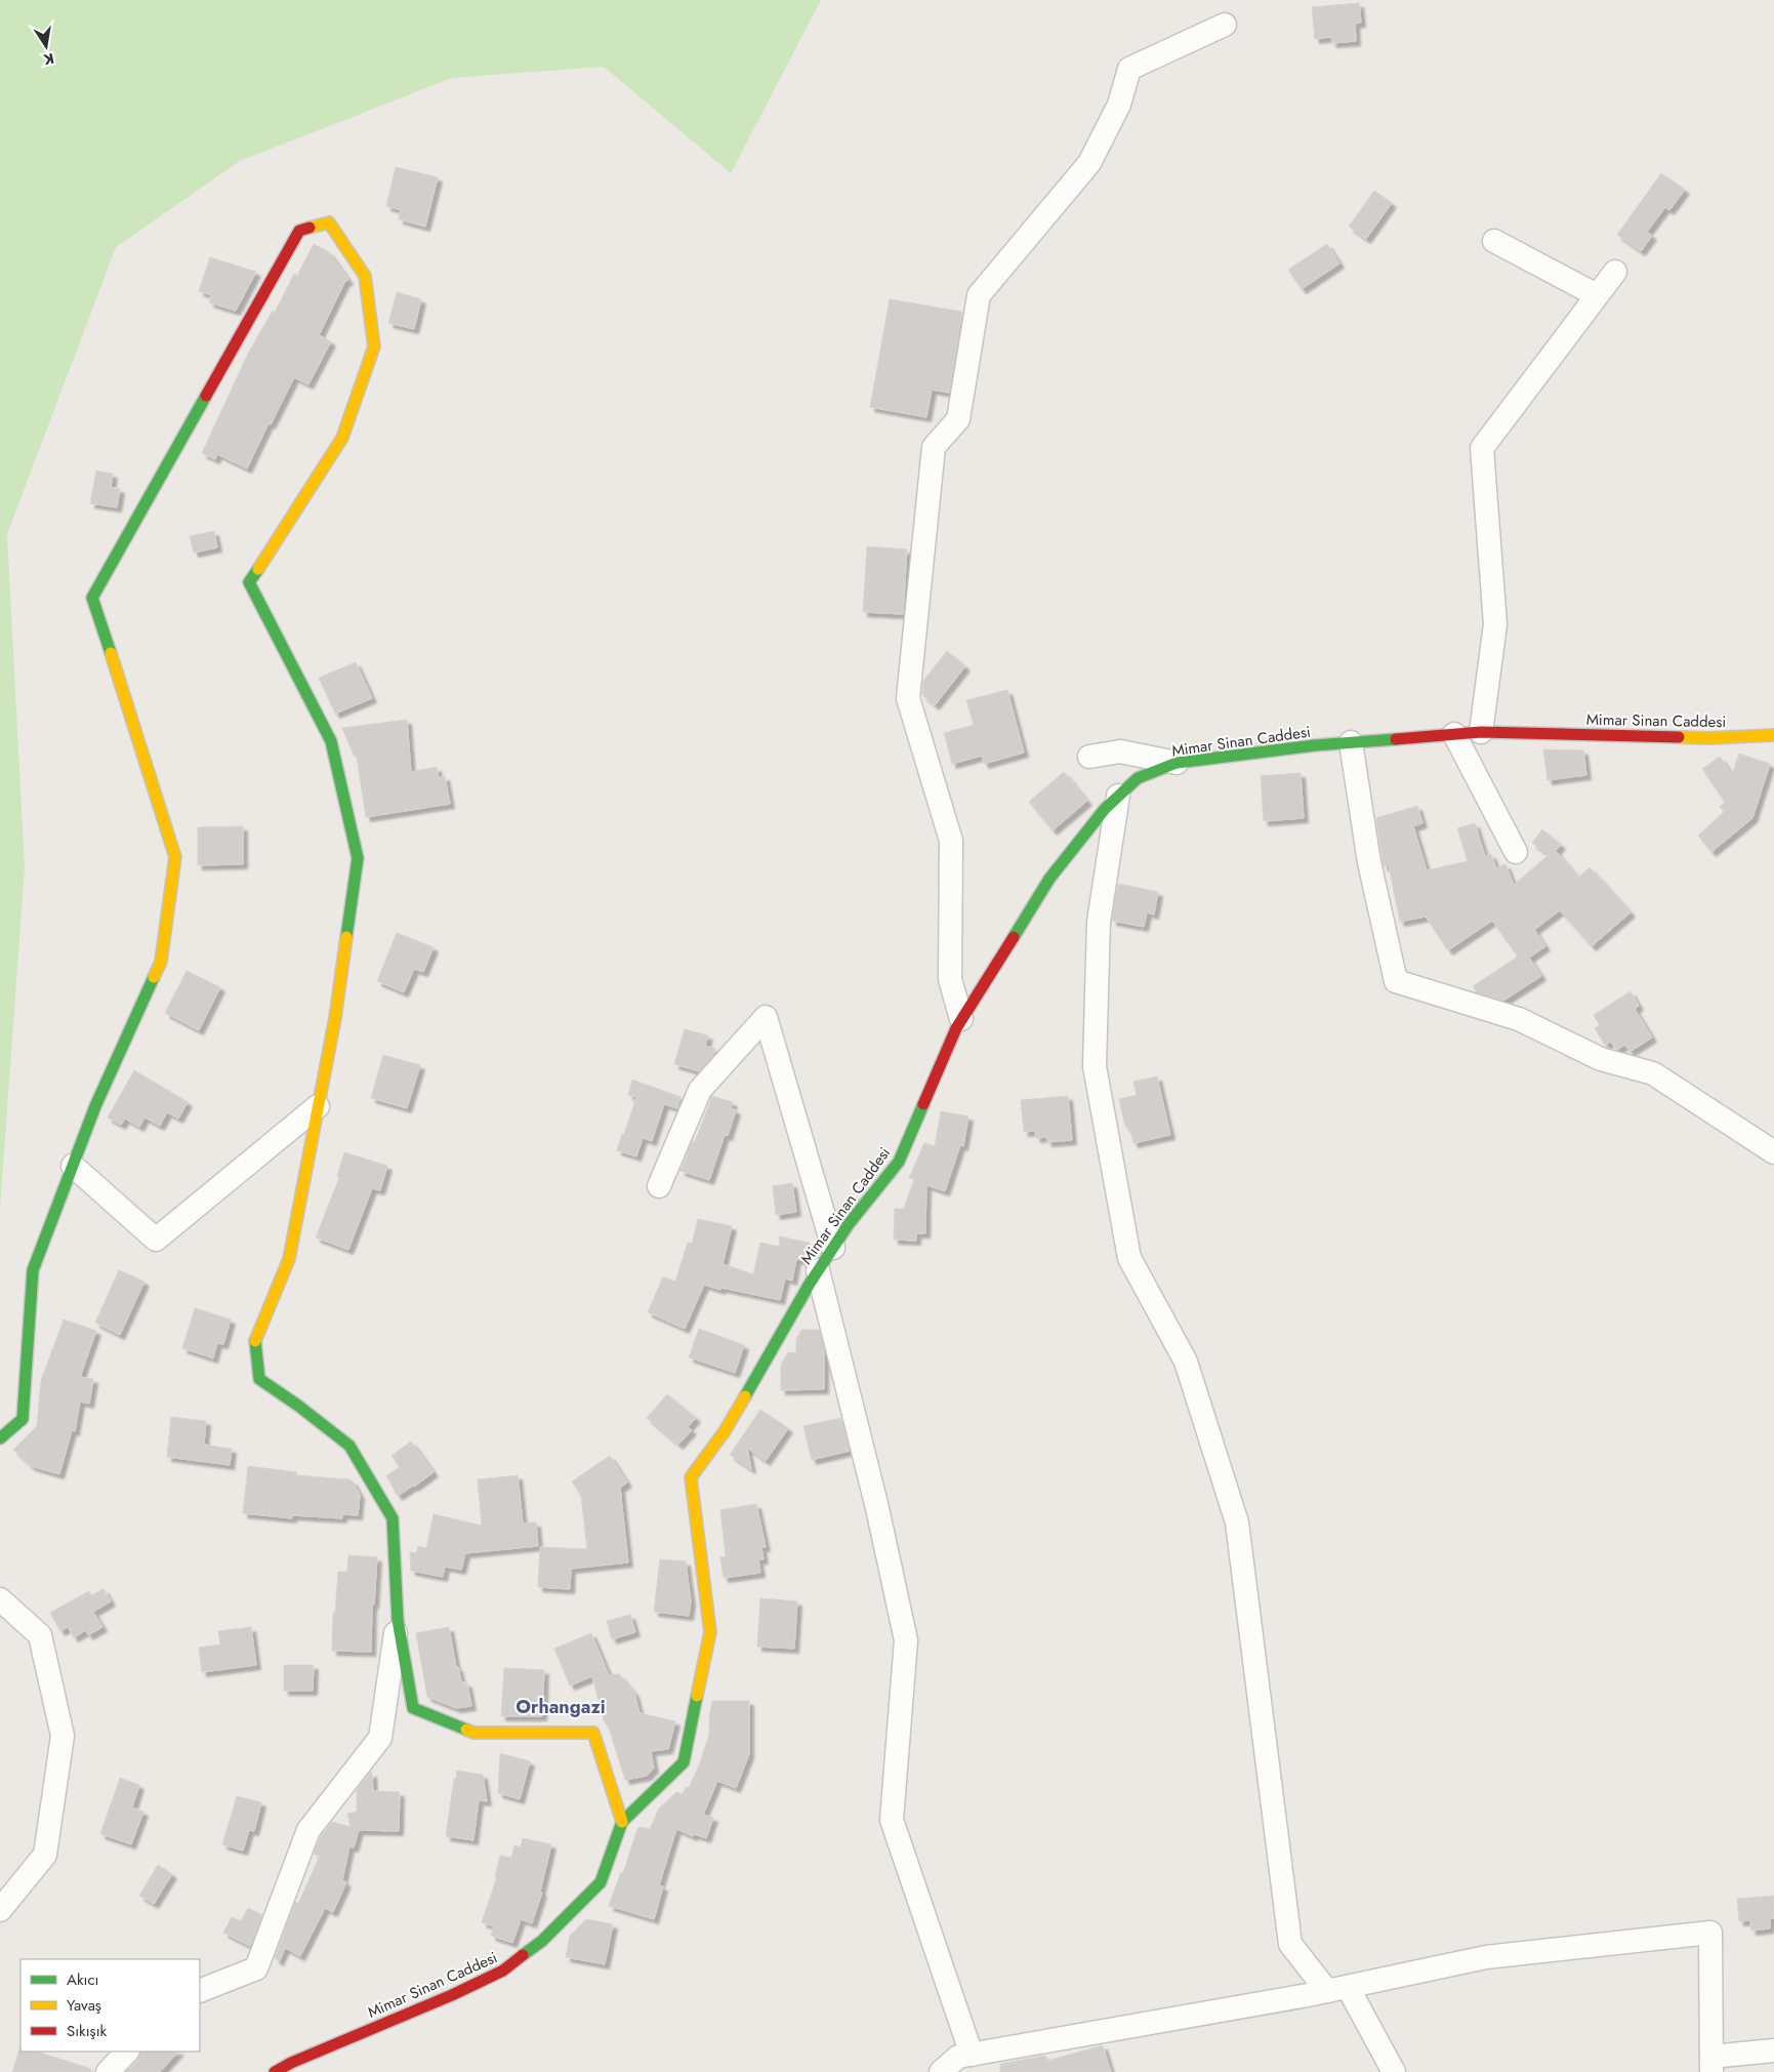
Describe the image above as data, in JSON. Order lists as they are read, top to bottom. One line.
{"streets":{"street":["Mimar Sinan Caddesi"]},"districts":["Orhangazi"],"legend":["Akıcı","Yavaş","Sıkışık"],"north":"bottom"}
